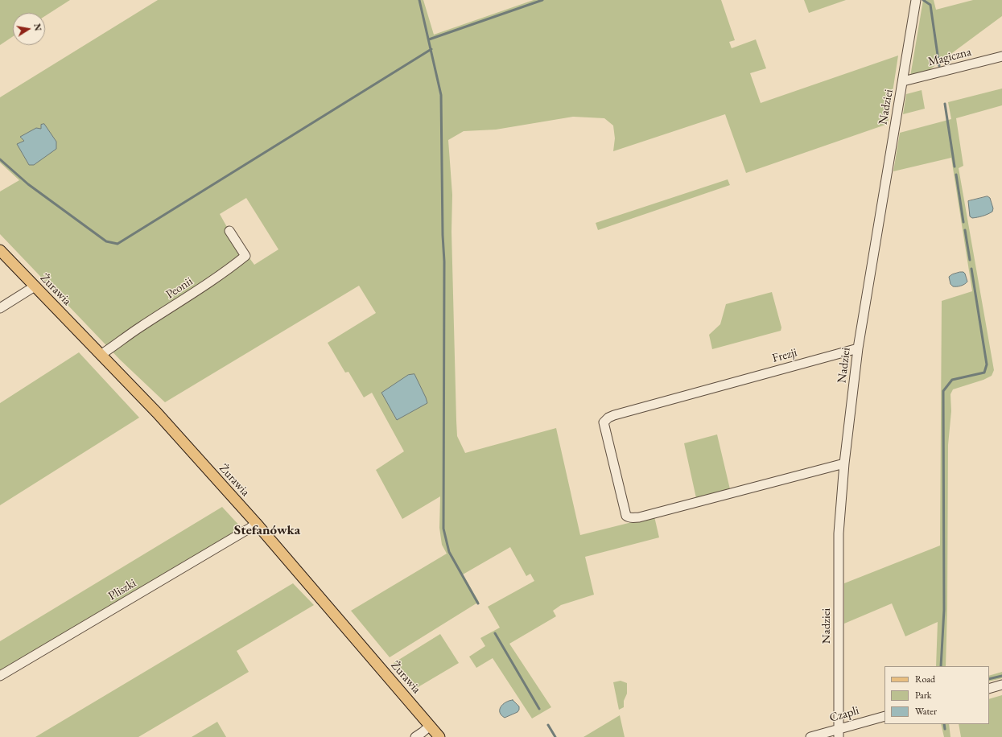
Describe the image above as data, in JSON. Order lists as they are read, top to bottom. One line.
{"streets":{"main road":["Żurawia"],"street":["Magiczna","Nadziei","Peonii","Frezji","Pliszki","Czapli"]},"crossings":[["Magiczna","Nadziei"],["Nadziei","Frezji"],["Nadziei","Czapli"],["Peonii","Żurawia"],["Żurawia","Pliszki"]],"districts":["Stefanówka"],"legend":["Road","Park","Water"],"north":"right"}
